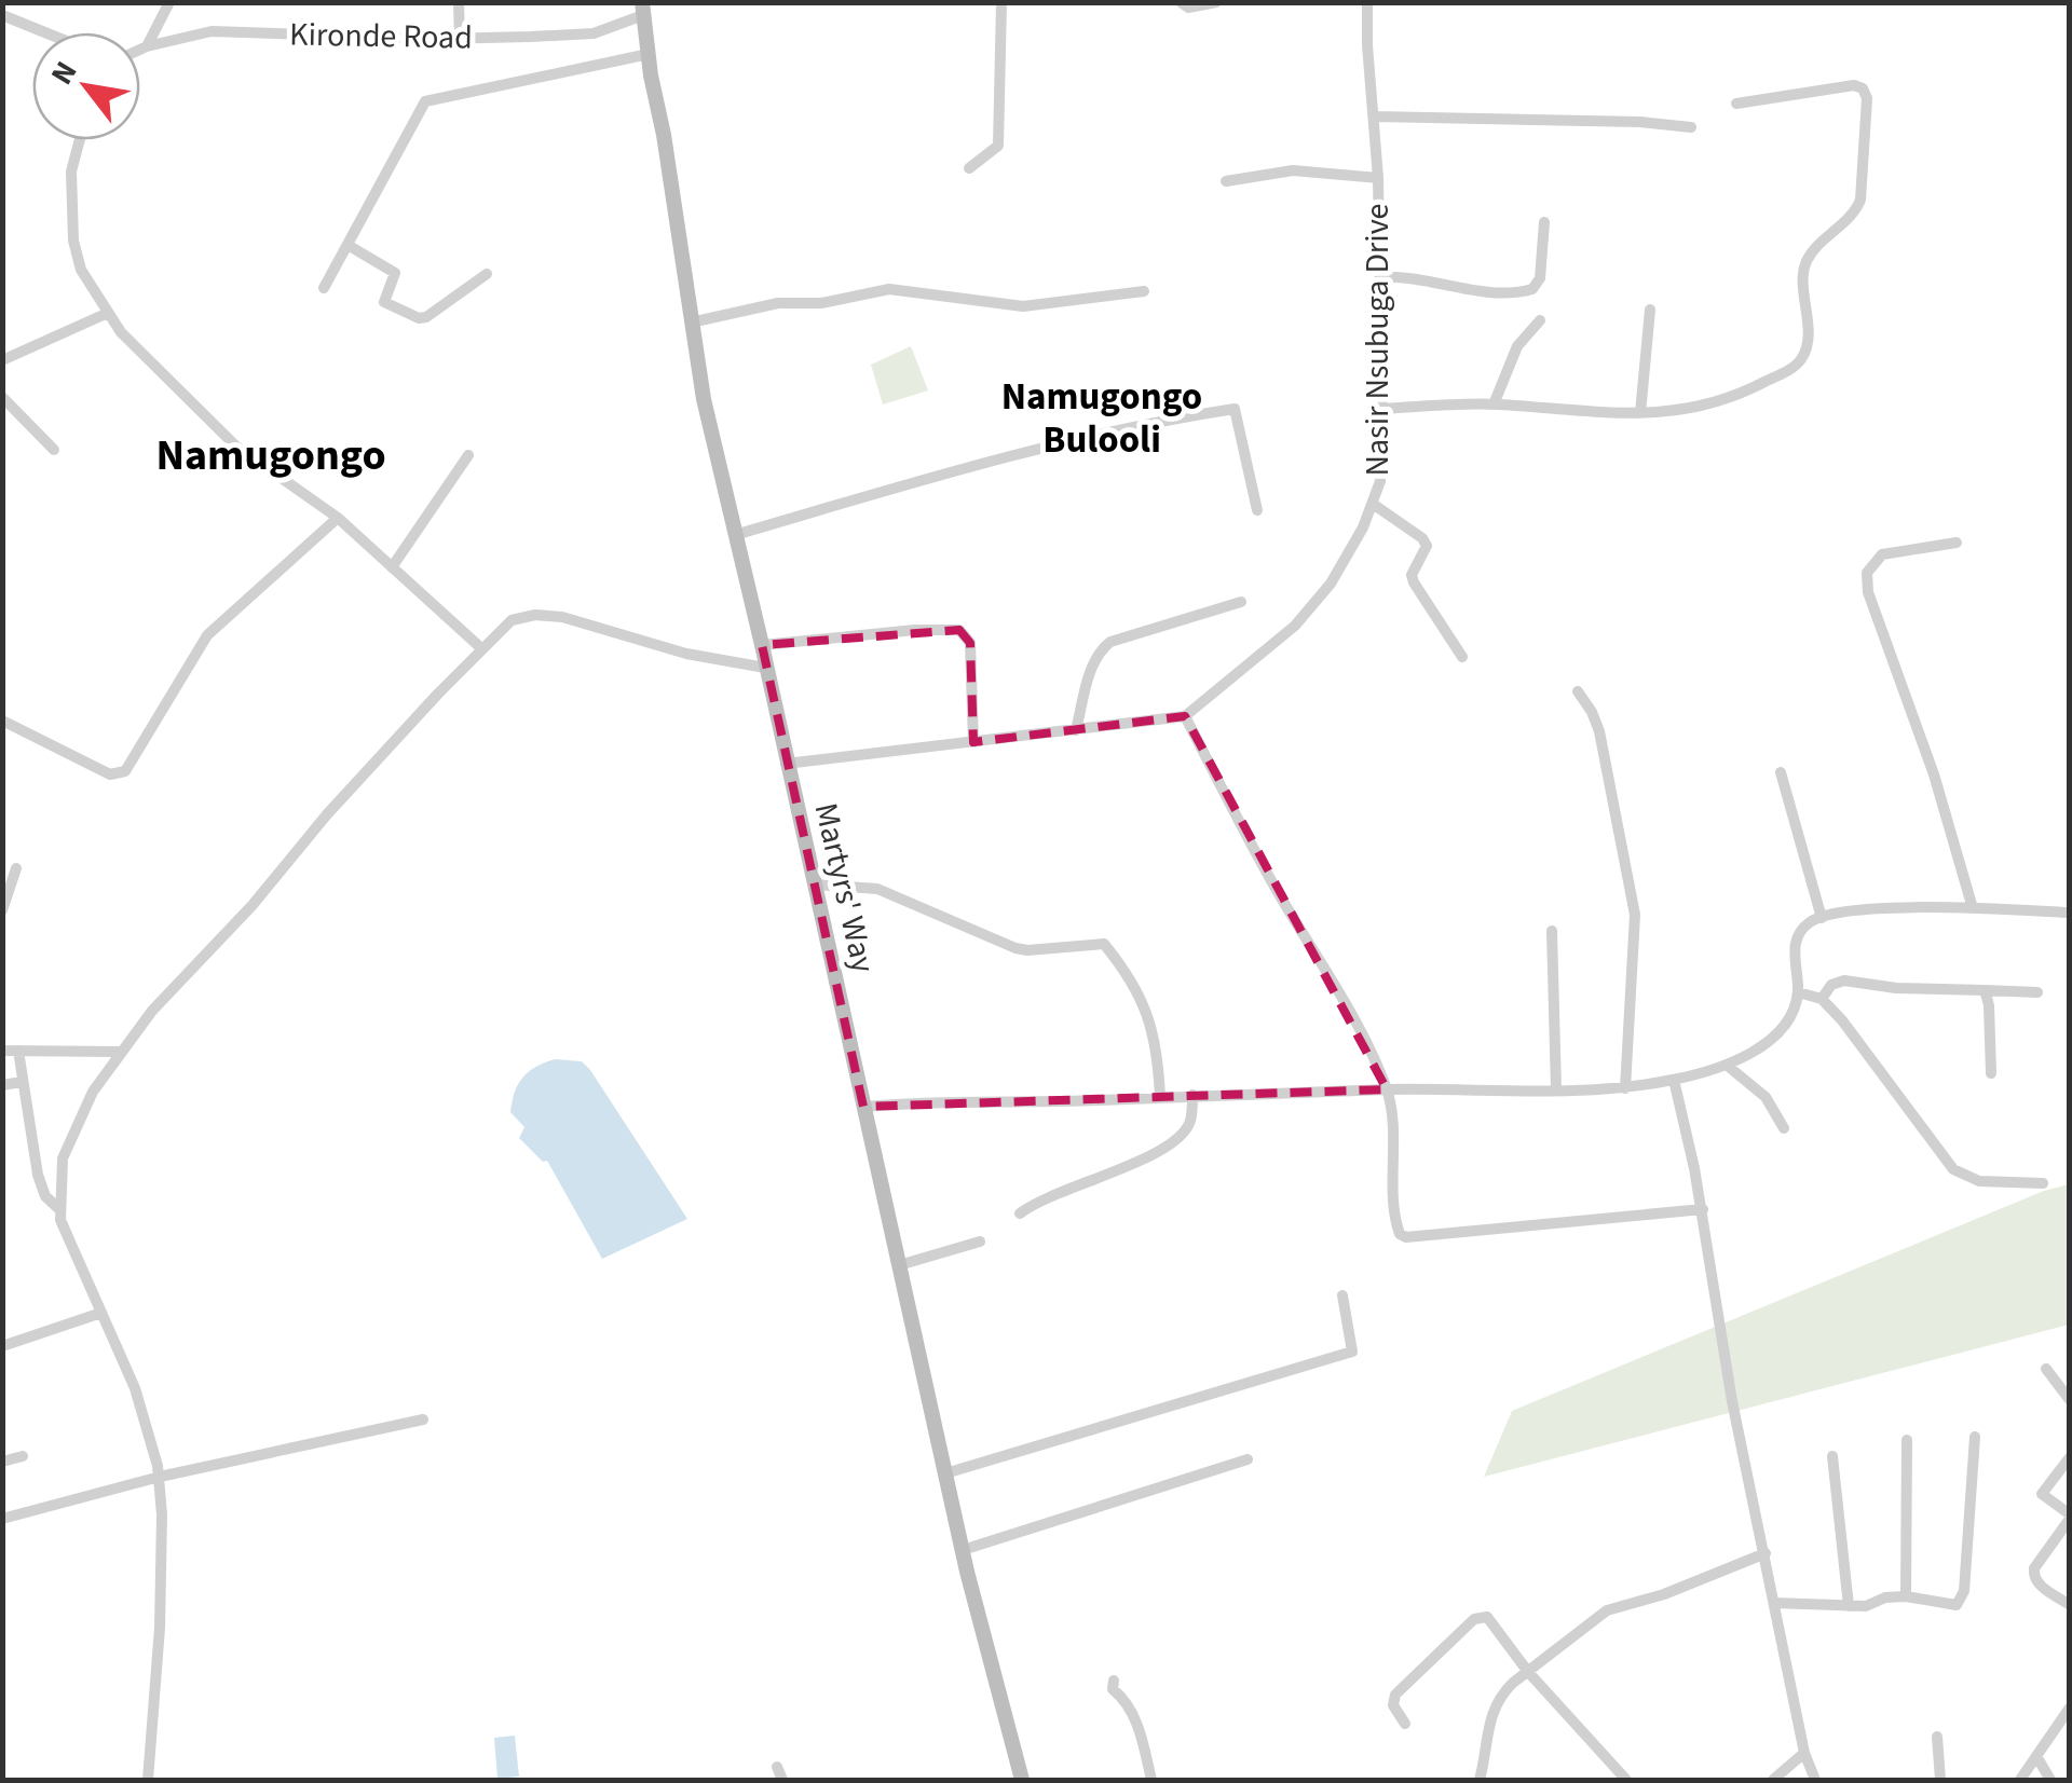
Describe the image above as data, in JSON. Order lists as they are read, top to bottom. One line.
{"streets":{"main road":["Martyrs' Way"],"street":["Kironde Road","Nasir Nsubuga Drive"]},"crossings":[["Kironde Road","Martyrs' Way"]],"districts":["Namugongo Bulooli","Namugongo"],"north":"top left"}
